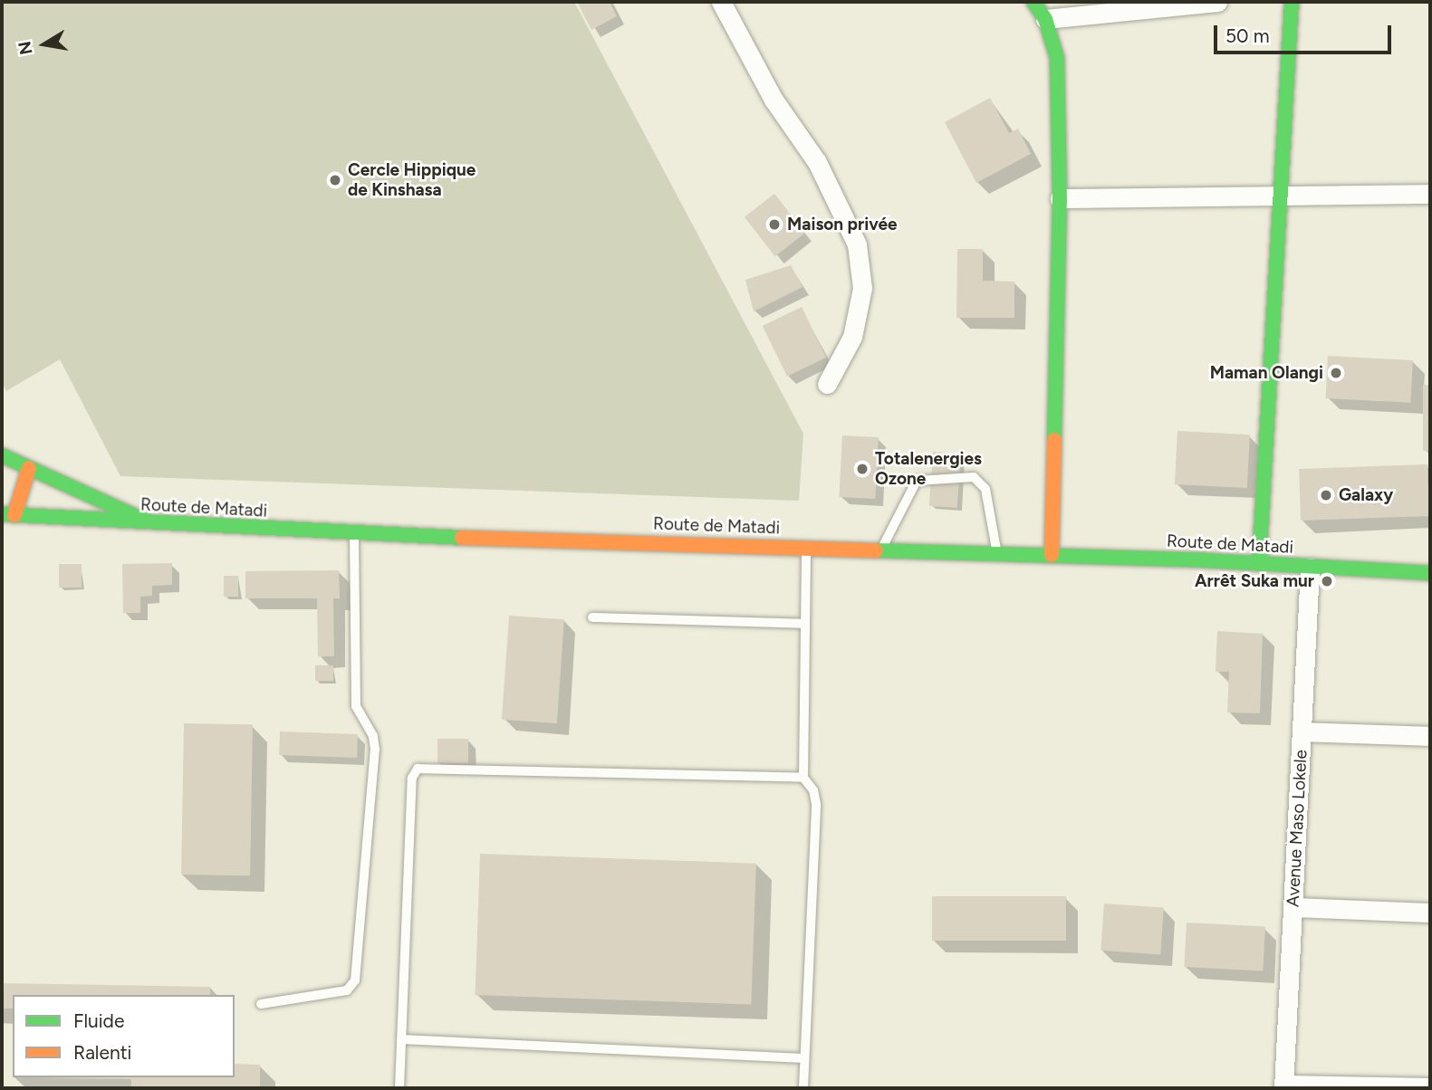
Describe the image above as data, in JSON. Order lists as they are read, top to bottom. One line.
{"streets":{"main road":["Route de Matadi"],"street":["Avenue Maso Lokele"]},"crossings":[["Route de Matadi","Avenue Maso Lokele"]],"places":["Cercle Hippique de Kinshasa","Maison privée","Maman Olangi","Totalenergies Ozone","Galaxy","Arrêt Suka mur"],"legend":["Fluide","Ralenti"],"scale_bar":"50 m","north":"left"}
